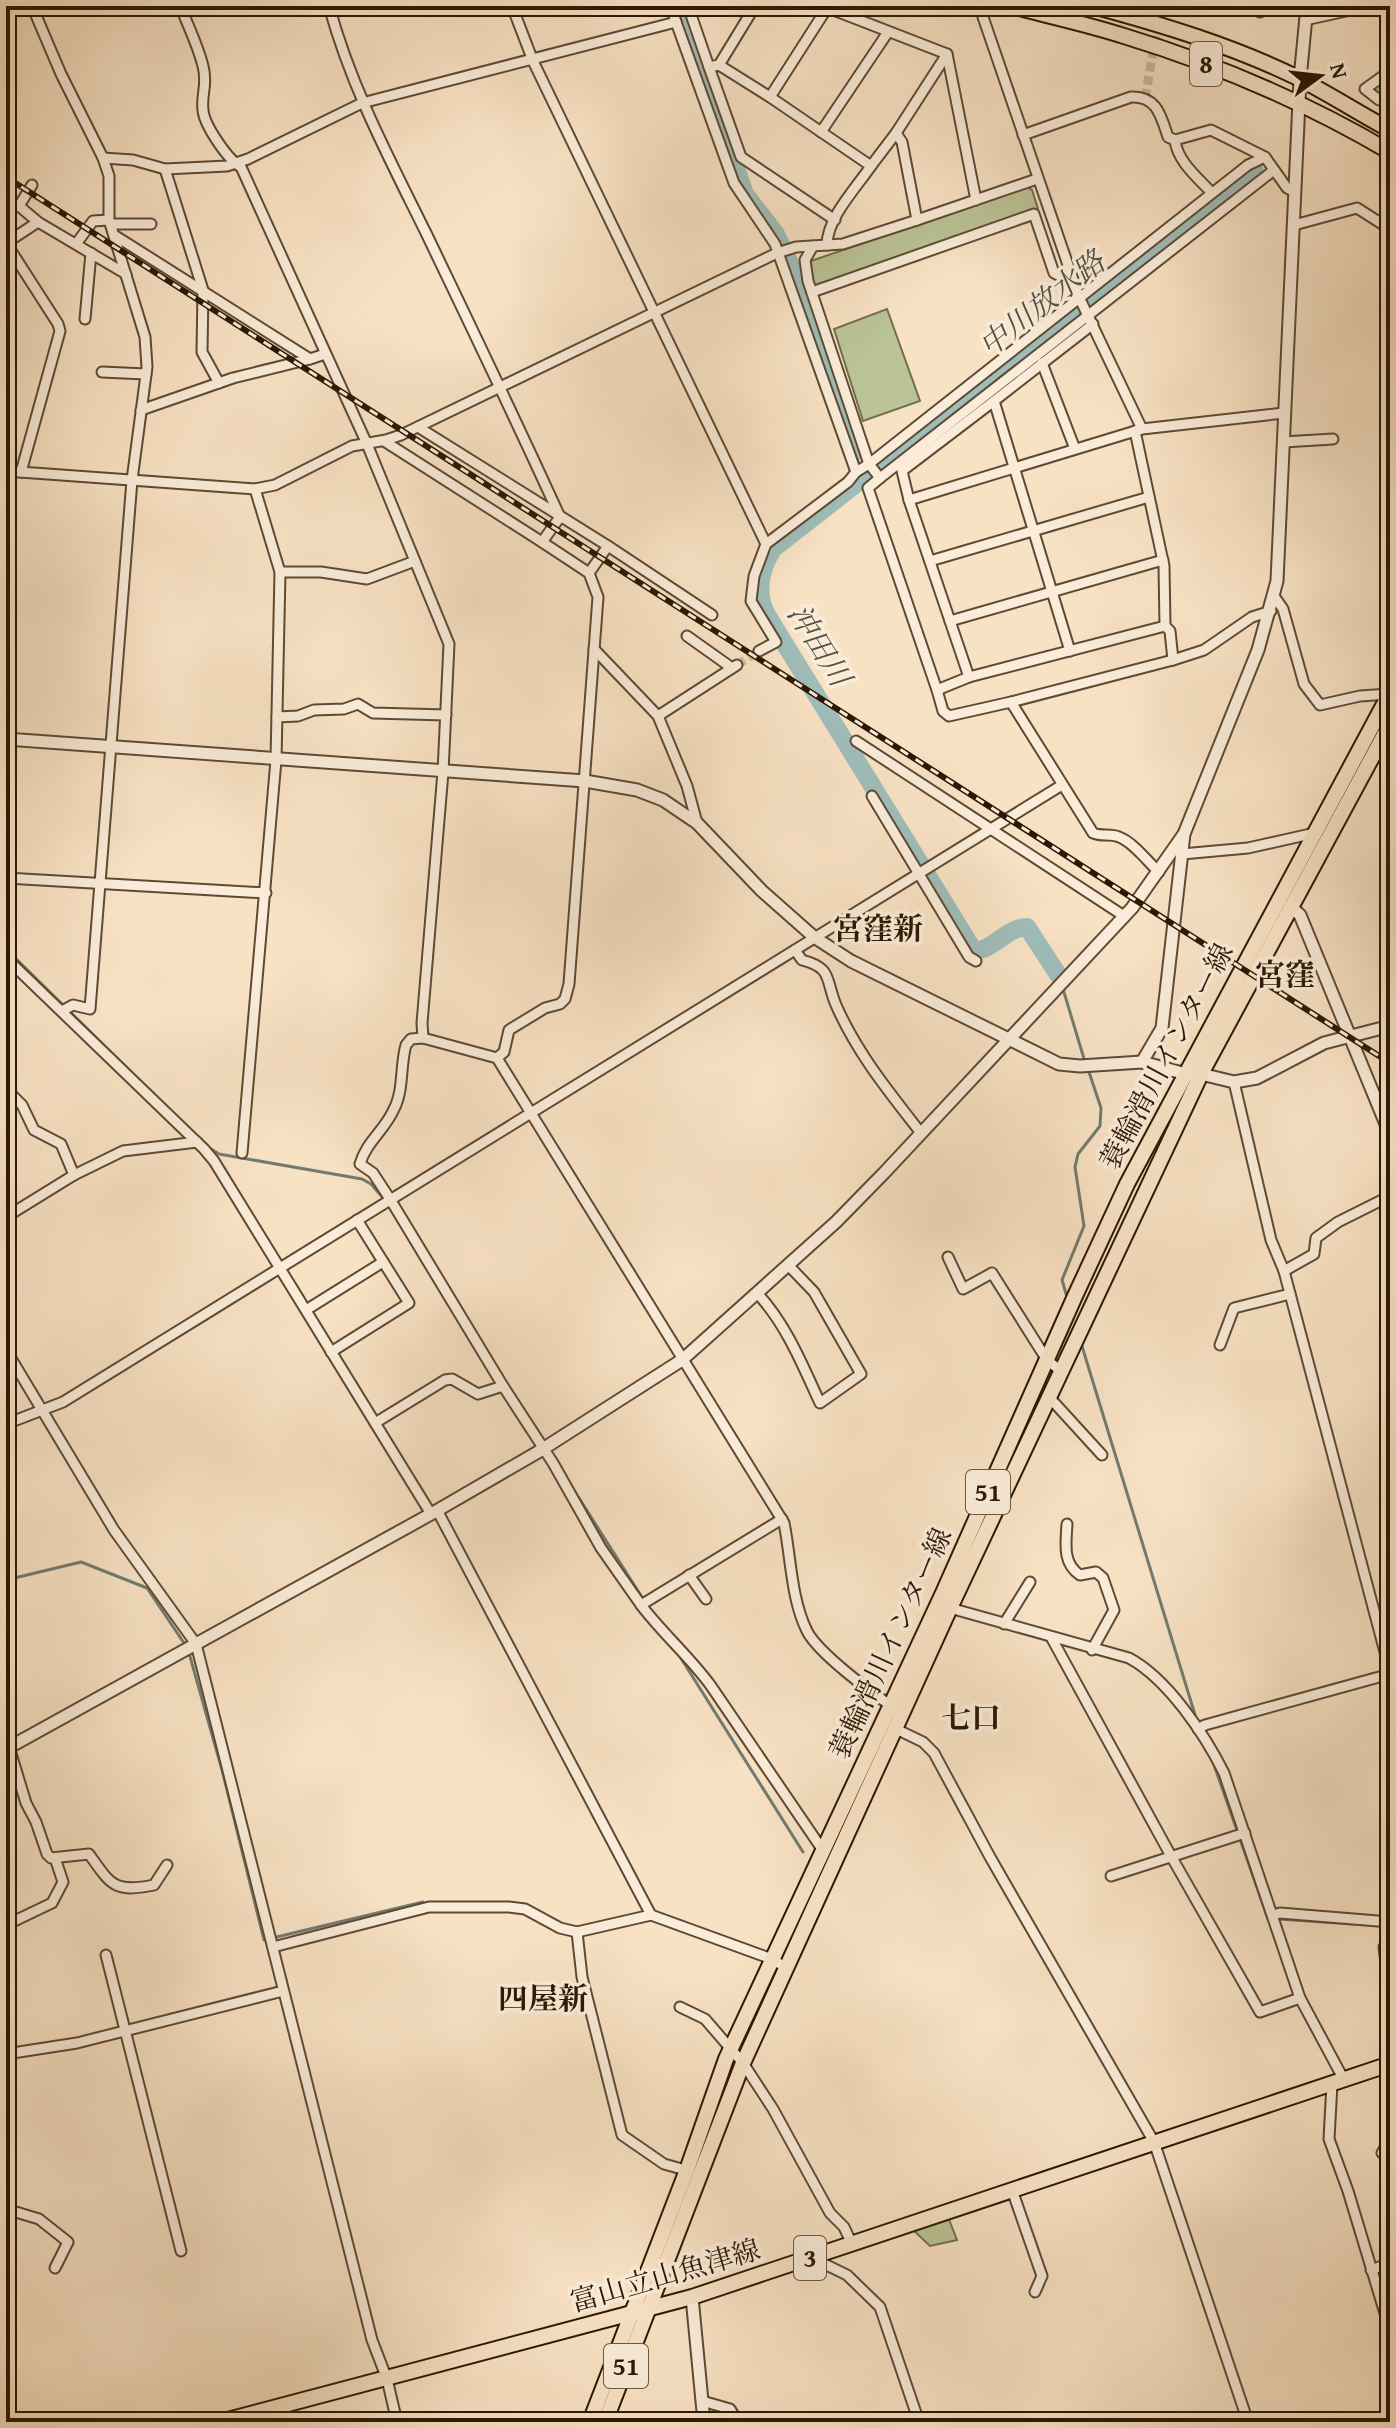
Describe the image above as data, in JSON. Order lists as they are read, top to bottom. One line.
{"streets":{"main road":["8","蓑輪滑川インター線","51","3","富山立山魚津線"]},"crossings":[["蓑輪滑川インター線","富山立山魚津線"]],"districts":["宮窪新","宮窪","七口","四屋新"],"water":["中川放水路","沖田川"],"north":"right"}
